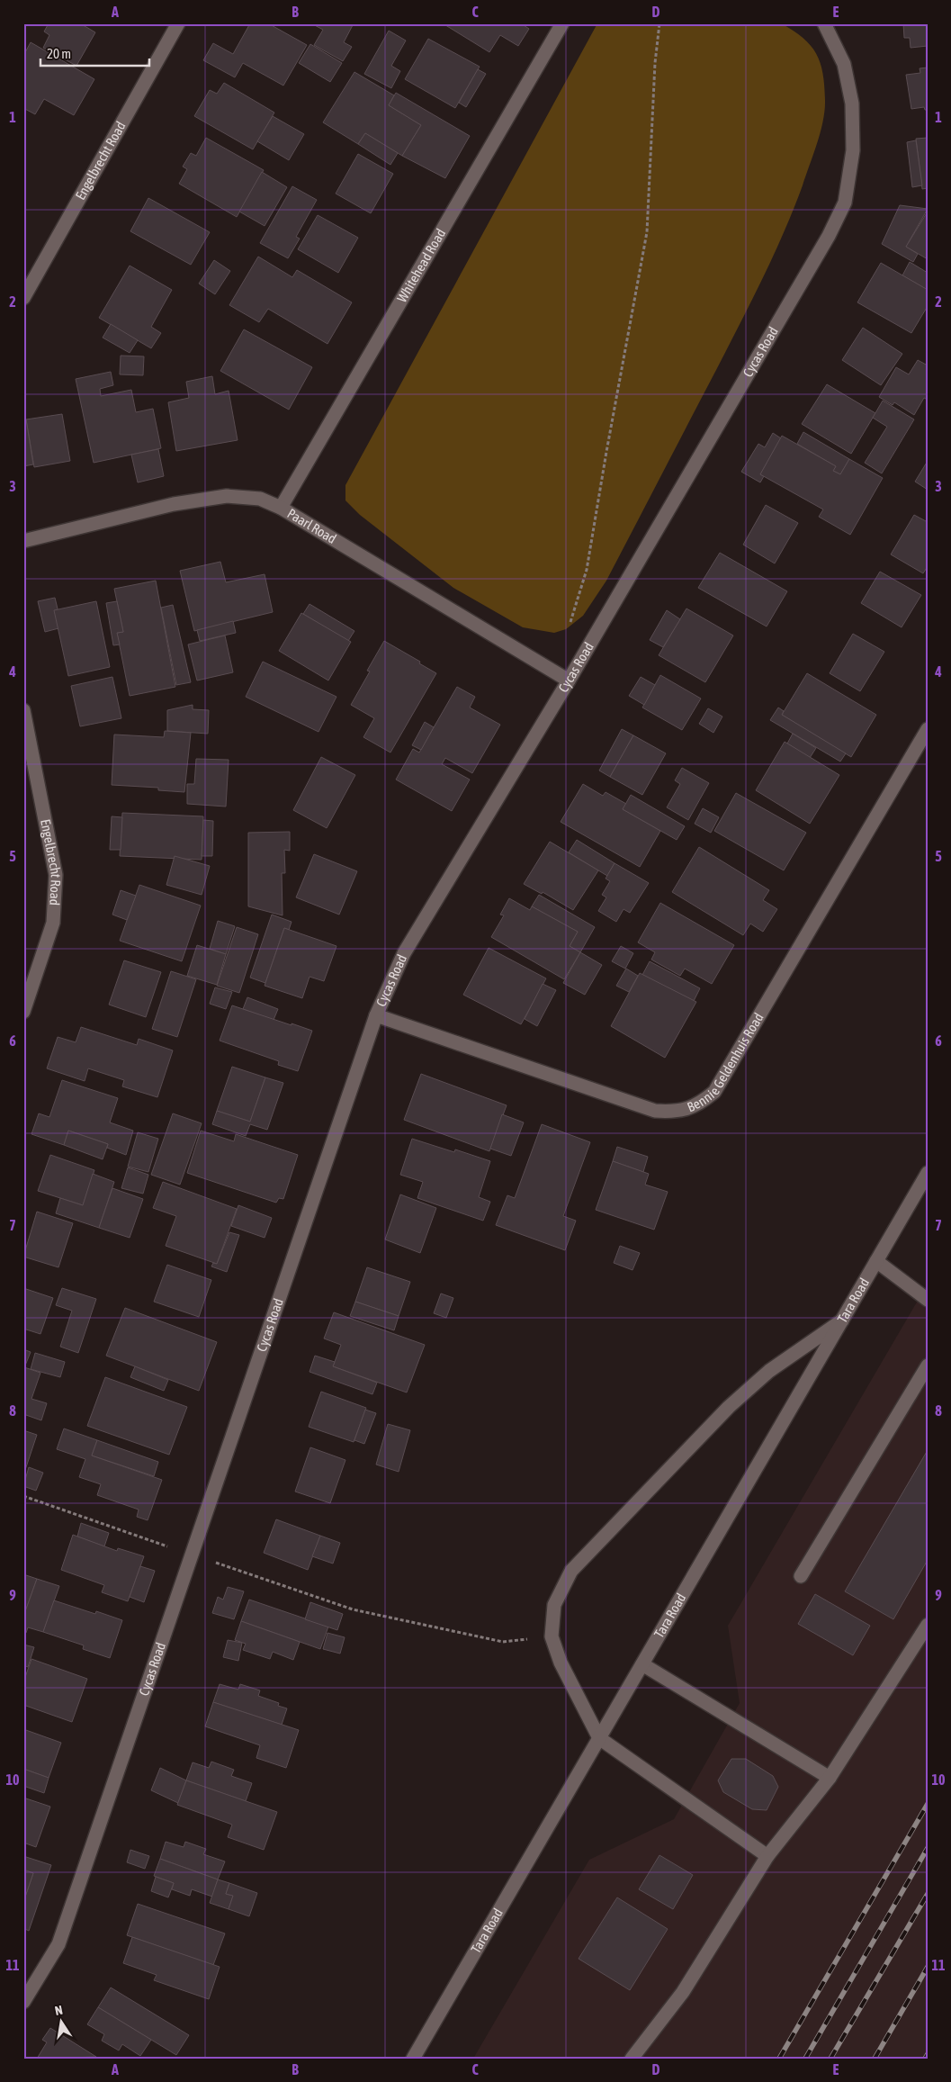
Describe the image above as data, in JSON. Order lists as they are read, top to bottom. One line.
{"streets":{"street":["Engelbrecht Road","Whitehead Road","Cycas Road","Paarl Road","Bennie Geldenhuis Road","Tara Road"]},"crossings":[["Whitehead Road","Paarl Road"],["Cycas Road","Paarl Road"],["Cycas Road","Bennie Geldenhuis Road"]],"scale_bar":"20 m","north":"top","grid":{"columns":["A","B","C","D","E"],"rows":["1","2","3","4","5","6","7","8","9","10","11"]}}
